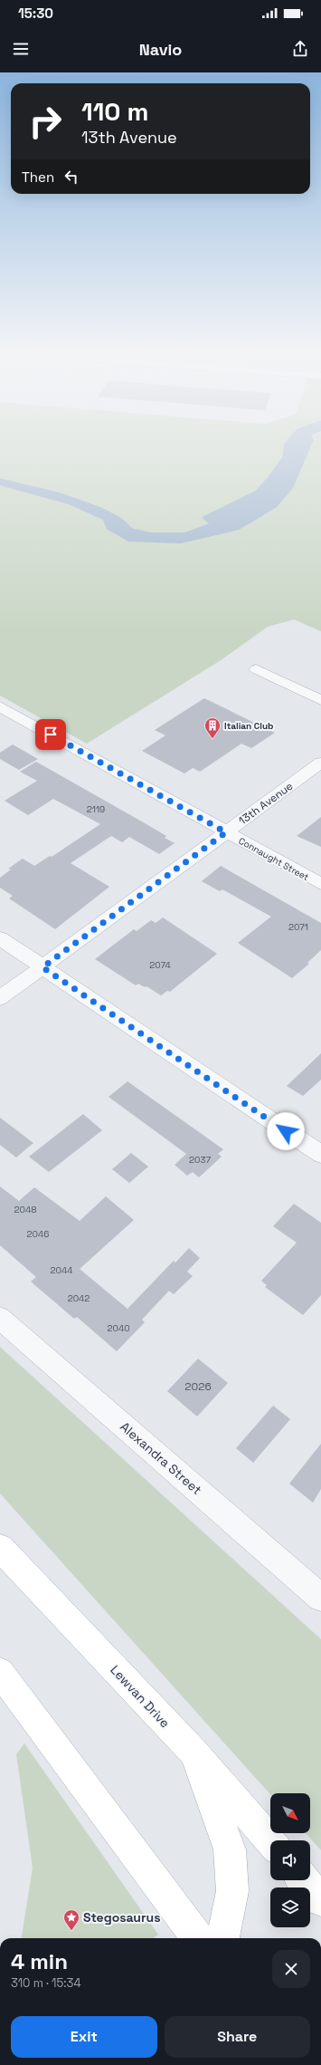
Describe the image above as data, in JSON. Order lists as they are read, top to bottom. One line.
{"streets":{"main road":["Lewvan Drive"],"street":["13th Avenue","Connaught Street","Alexandra Street"]},"crossings":[["13th Avenue","Connaught Street"]],"places":{"building":["Italian Club"],"place":["Stegosaurus"]},"house_numbers":["2119","2071","2074","2037","2048","2046","2044","2042","2040","2026"],"north":"bottom right","page":{"status":"15:30","header":"Navio","turn":["110 m","13th Avenue"],"then":"Then","heading":["4 min","310 m · 15:34"],"buttons":["Exit","Share"]}}
